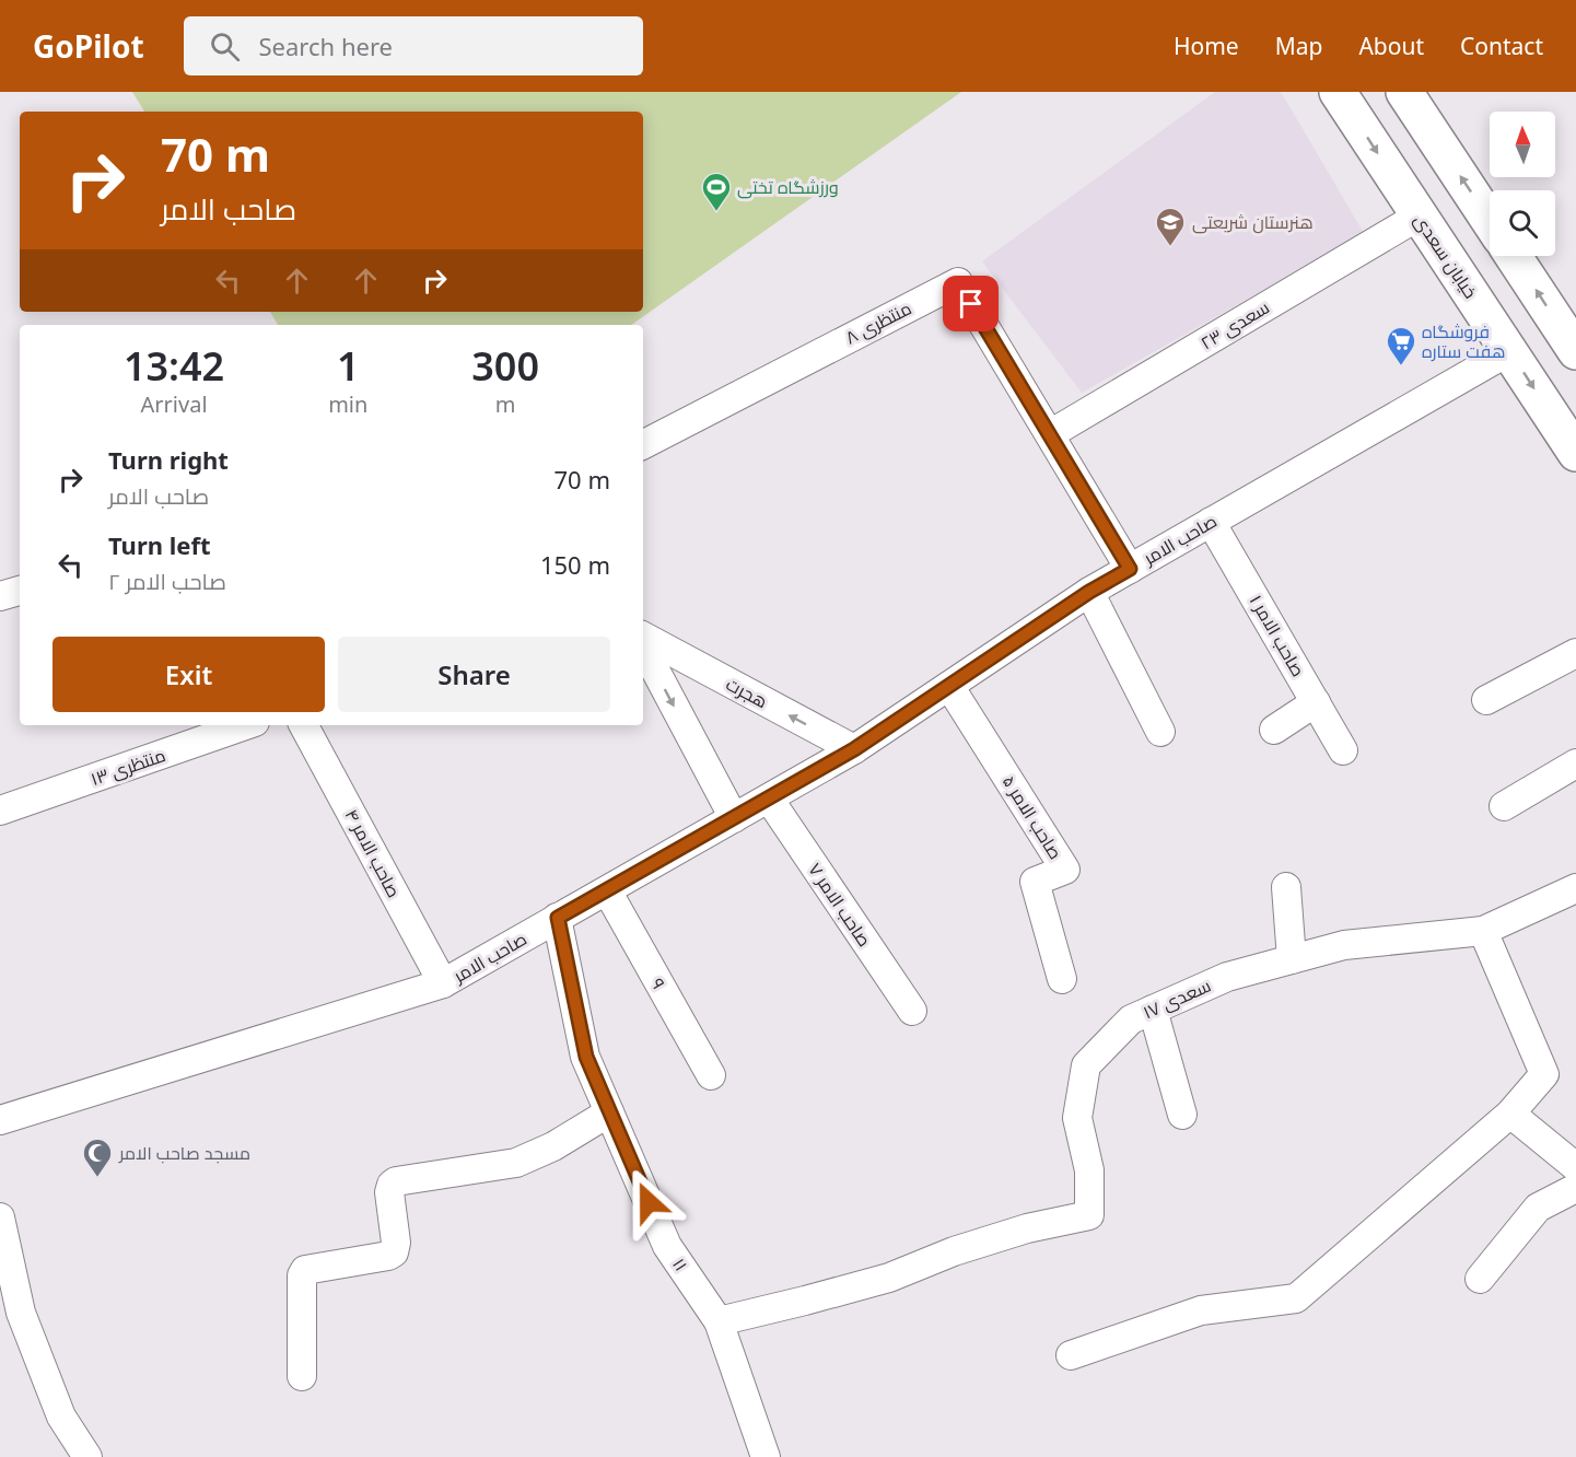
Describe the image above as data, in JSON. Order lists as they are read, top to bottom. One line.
{"streets":{"main road":["خیابان سعدی"],"street":["منتظری ۸","سعدی ۲۳","صاحب الامر","صاحب الامر ۱","هجرت","منتظری ۱۳","صاحب الامر ۵","صاحب الامر ۴","صاحب الامر ۷","۹","سعدی ۱۷","۱۱"]},"crossings":[["خیابان سعدی","سعدی ۲۳"],["خیابان سعدی","صاحب الامر"],["منتظری ۸","سعدی ۲۳"],["صاحب الامر","صاحب الامر ۱"],["صاحب الامر","هجرت"],["صاحب الامر","صاحب الامر ۵"],["صاحب الامر","صاحب الامر ۴"],["صاحب الامر","صاحب الامر ۷"],["صاحب الامر","۹"],["صاحب الامر","۱۱"],["سعدی ۱۷","۱۱"]],"one_way":["هجرت"],"places":{"sports":["ورزشگاه تختی"],"school or university":["هنرستان شریعتی"],"supermarket":["فروشگاه هفت ستاره"],"mosque":["مسجد صاحب الامر"]},"north":"top","page":{"header":"GoPilot","search":"Search here","nav":["Home","Map","About","Contact"],"turn":["70 m","صاحب الامر"],"eta":["13:42","Arrival","1","min","300","m"],"list":[{"name":"Turn right","note":"صاحب الامر","value":"70 m"},{"name":"Turn left","note":"صاحب الامر ۲","value":"150 m"}],"buttons":["Exit","Share"]}}
